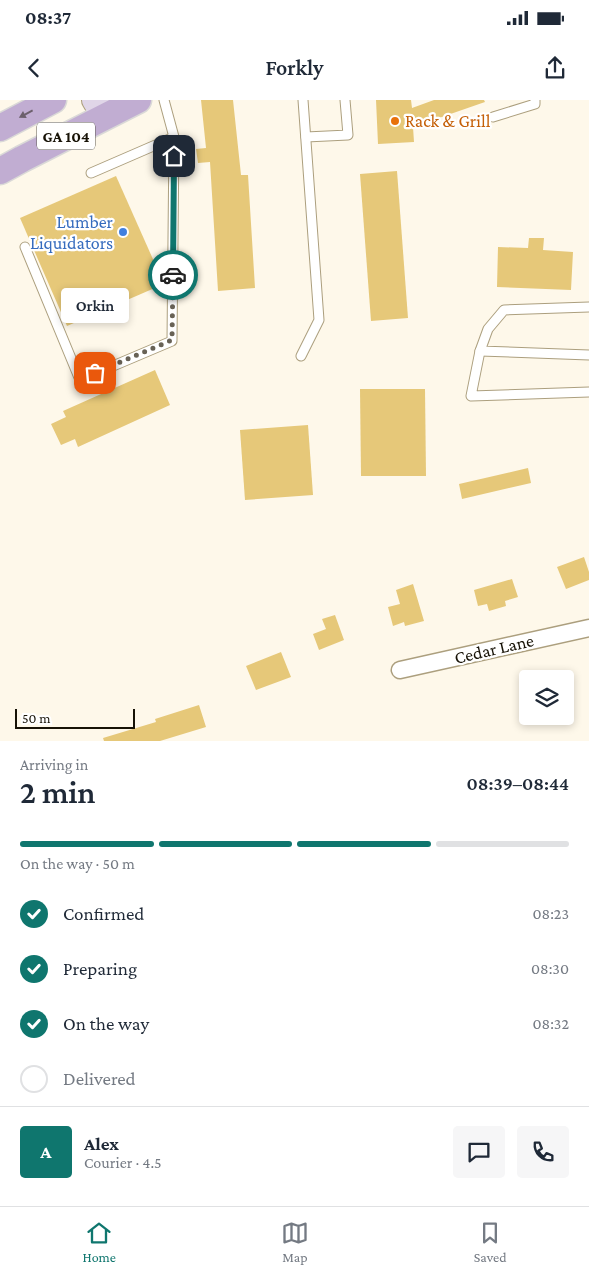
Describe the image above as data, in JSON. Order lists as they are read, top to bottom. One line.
{"streets":{"main road":["GA 104"],"street":["Cedar Lane"]},"places":["Rack & Grill","Lumber Liquidators","Orkin"],"scale_bar":"50 m","page":{"status":"08:37","header":"Forkly","bubble":"Orkin","scale":"50 m","heading":["2 min","Arriving in","08:39–08:44"],"panel":["Alex","Courier · 4.5"],"bar":"On the way · 50 m","list":[["Confirmed","08:23"],["Preparing","08:30"],["On the way","08:32"],"Delivered"],"round":"A","tabs":["Home","Map","Saved"]}}
